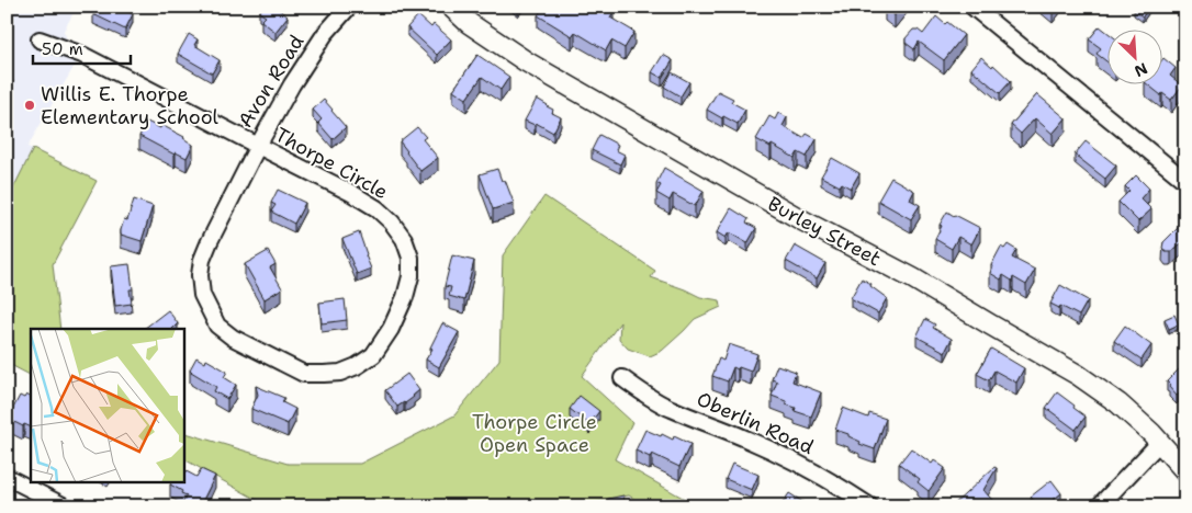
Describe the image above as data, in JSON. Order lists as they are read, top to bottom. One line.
{"streets":{"main road":["Burley Street"],"street":["Avon Road","Thorpe Circle","Oberlin Road"]},"crossings":[["Avon Road","Thorpe Circle"]],"parks":["Thorpe Circle Open Space"],"places":["Willis E. Thorpe Elementary School"],"scale_bar":"50 m","north":"bottom right"}
